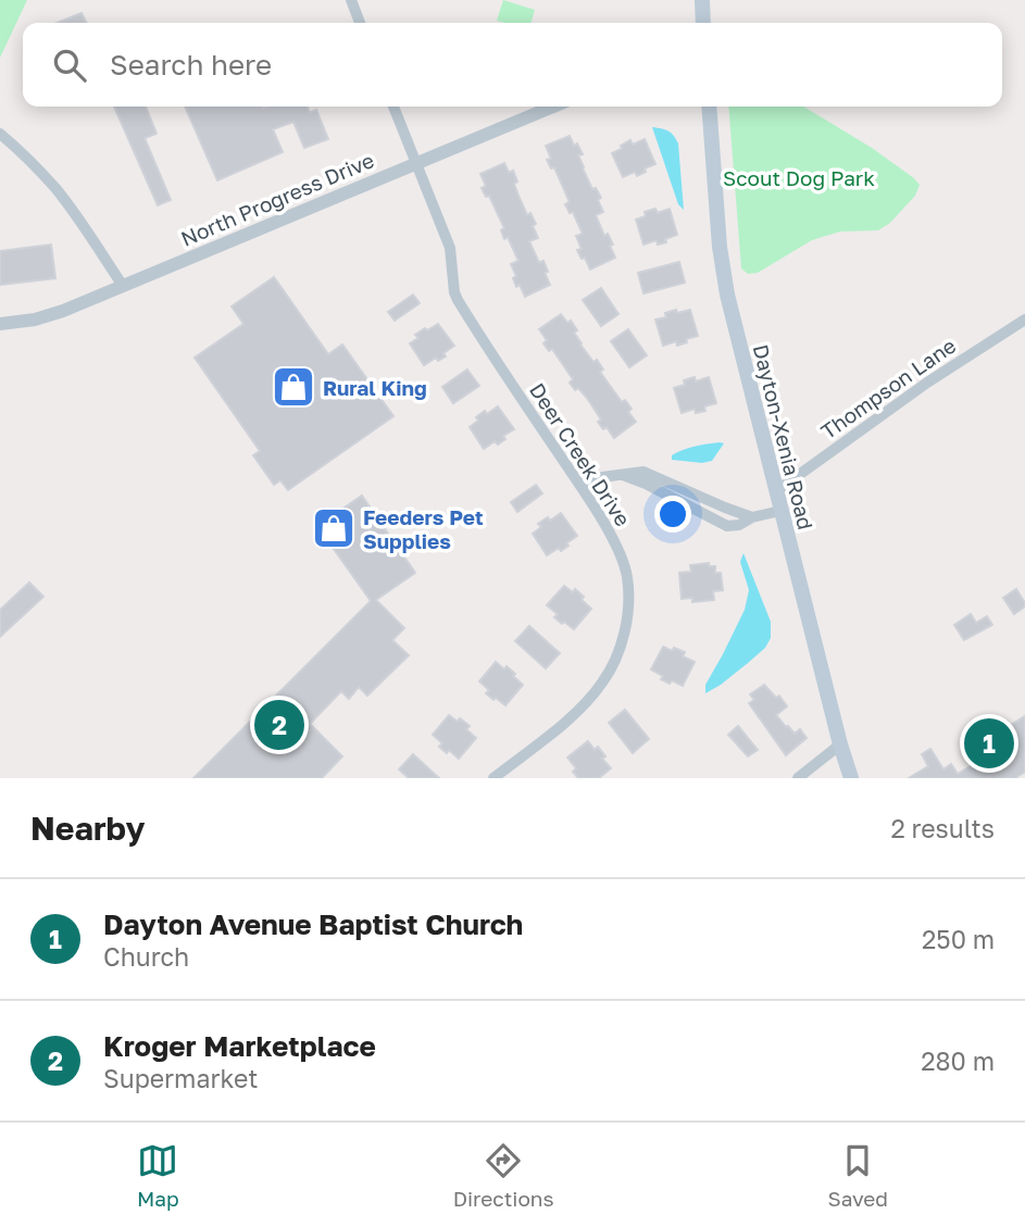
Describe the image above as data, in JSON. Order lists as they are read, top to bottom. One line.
{"streets":{"main road":["Dayton-Xenia Road"],"street":["North Progress Drive","Thompson Lane","Deer Creek Drive"]},"crossings":[["North Progress Drive","Deer Creek Drive"],["Thompson Lane","Dayton-Xenia Road"]],"parks":["Scout Dog Park"],"places":{"shop":["Rural King","Feeders Pet Supplies"]},"page":{"search":"Search here","pins":["2","1"],"heading":["Nearby","2 results"],"list":[{"mark":"1","name":"Dayton Avenue Baptist Church","note":"Church","value":"250 m"},{"mark":"2","name":"Kroger Marketplace","note":"Supermarket","value":"280 m"}],"nav":["Map","Directions","Saved"]}}
